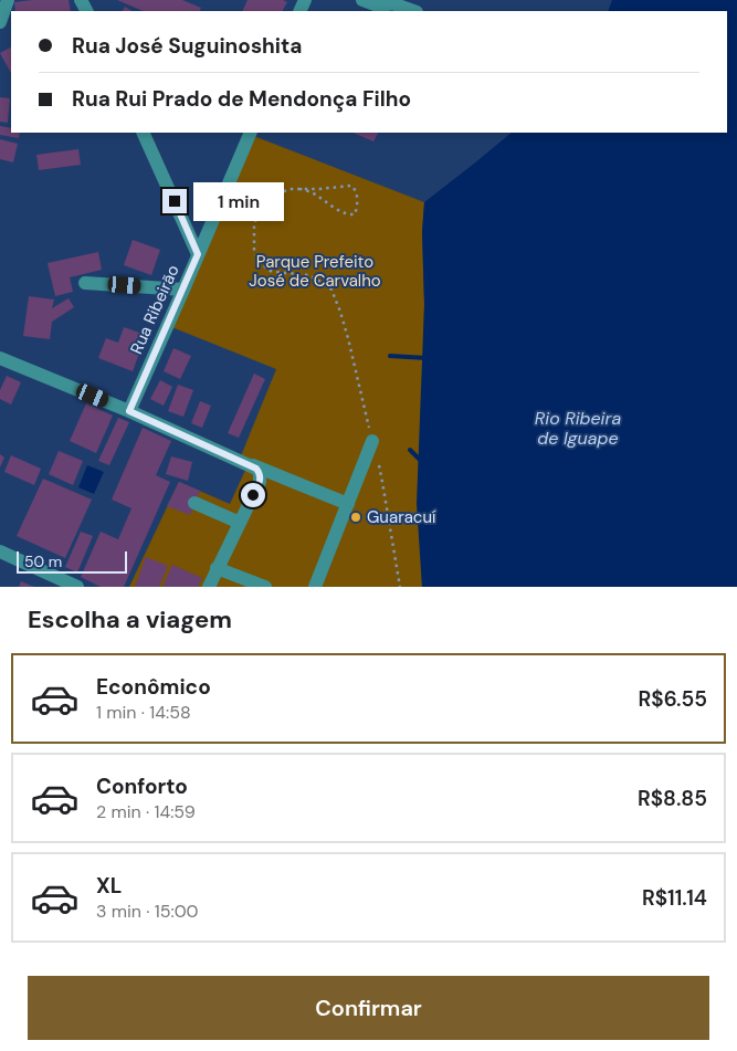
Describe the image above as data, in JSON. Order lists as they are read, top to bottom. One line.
{"streets":{"street":["Rua Ribeirão"]},"water":["Rio Ribeira de Iguape"],"parks":["Parque Prefeito José de Carvalho"],"places":["Guaracuí"],"scale_bar":"50 m","page":{"banner":["Rua José Suguinoshita","Rua Rui Prado de Mendonça Filho"],"bubble":"1 min","scale":"50 m","heading":"Escolha a viagem","list":[{"name":"Econômico","note":"1 min · 14:58","value":"R$6.55"},{"name":"Conforto","note":"2 min · 14:59","value":"R$8.85"},{"name":"XL","note":"3 min · 15:00","value":"R$11.14"}],"buttons":"Confirmar"}}
